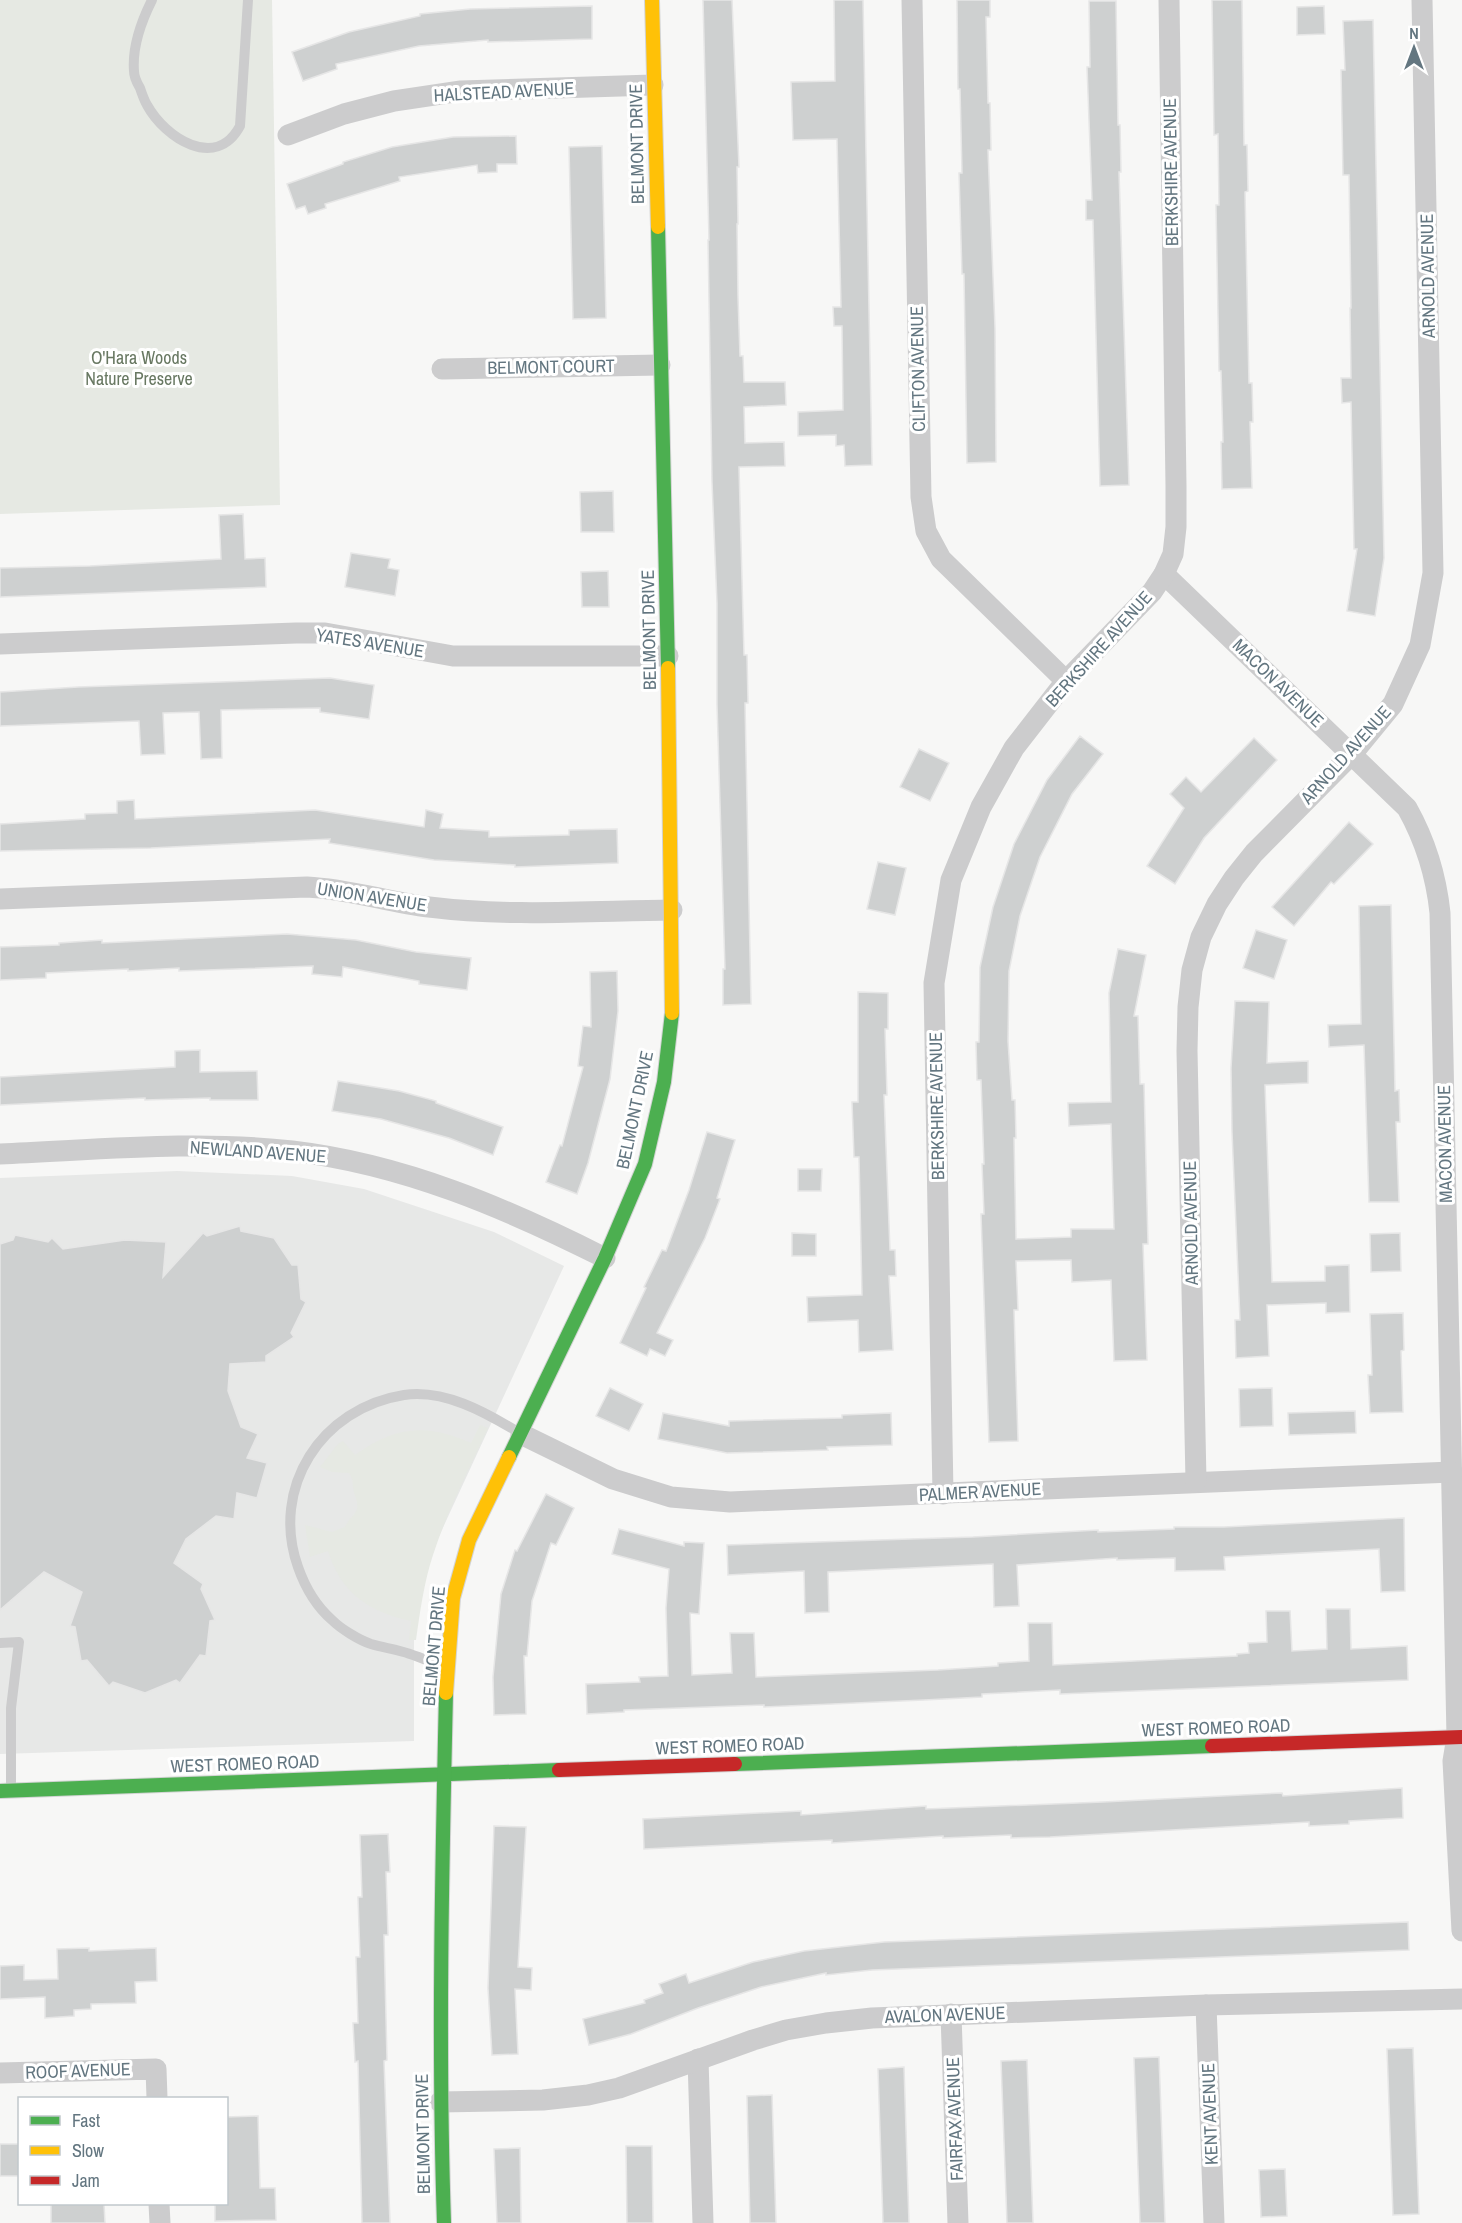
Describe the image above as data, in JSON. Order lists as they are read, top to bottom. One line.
{"streets":{"street":["HALSTEAD AVENUE","BELMONT DRIVE","BERKSHIRE AVENUE","ARNOLD AVENUE","BELMONT COURT","CLIFTON AVENUE","YATES AVENUE","MACON AVENUE","UNION AVENUE","NEWLAND AVENUE","PALMER AVENUE","WEST ROMEO ROAD","AVALON AVENUE","ROOF AVENUE","KENT AVENUE","FAIRFAX AVENUE"]},"crossings":[["HALSTEAD AVENUE","BELMONT DRIVE"],["BELMONT DRIVE","BELMONT COURT"],["BELMONT DRIVE","YATES AVENUE"],["BELMONT DRIVE","UNION AVENUE"],["BELMONT DRIVE","NEWLAND AVENUE"],["BELMONT DRIVE","PALMER AVENUE"],["BELMONT DRIVE","WEST ROMEO ROAD"],["BELMONT DRIVE","AVALON AVENUE"],["BERKSHIRE AVENUE","CLIFTON AVENUE"],["BERKSHIRE AVENUE","MACON AVENUE"],["BERKSHIRE AVENUE","PALMER AVENUE"],["ARNOLD AVENUE","MACON AVENUE"],["ARNOLD AVENUE","PALMER AVENUE"],["MACON AVENUE","PALMER AVENUE"],["MACON AVENUE","WEST ROMEO ROAD"],["AVALON AVENUE","KENT AVENUE"],["AVALON AVENUE","FAIRFAX AVENUE"]],"parks":["O'Hara Woods Nature Preserve"],"legend":["Fast","Slow","Jam"],"north":"top"}
